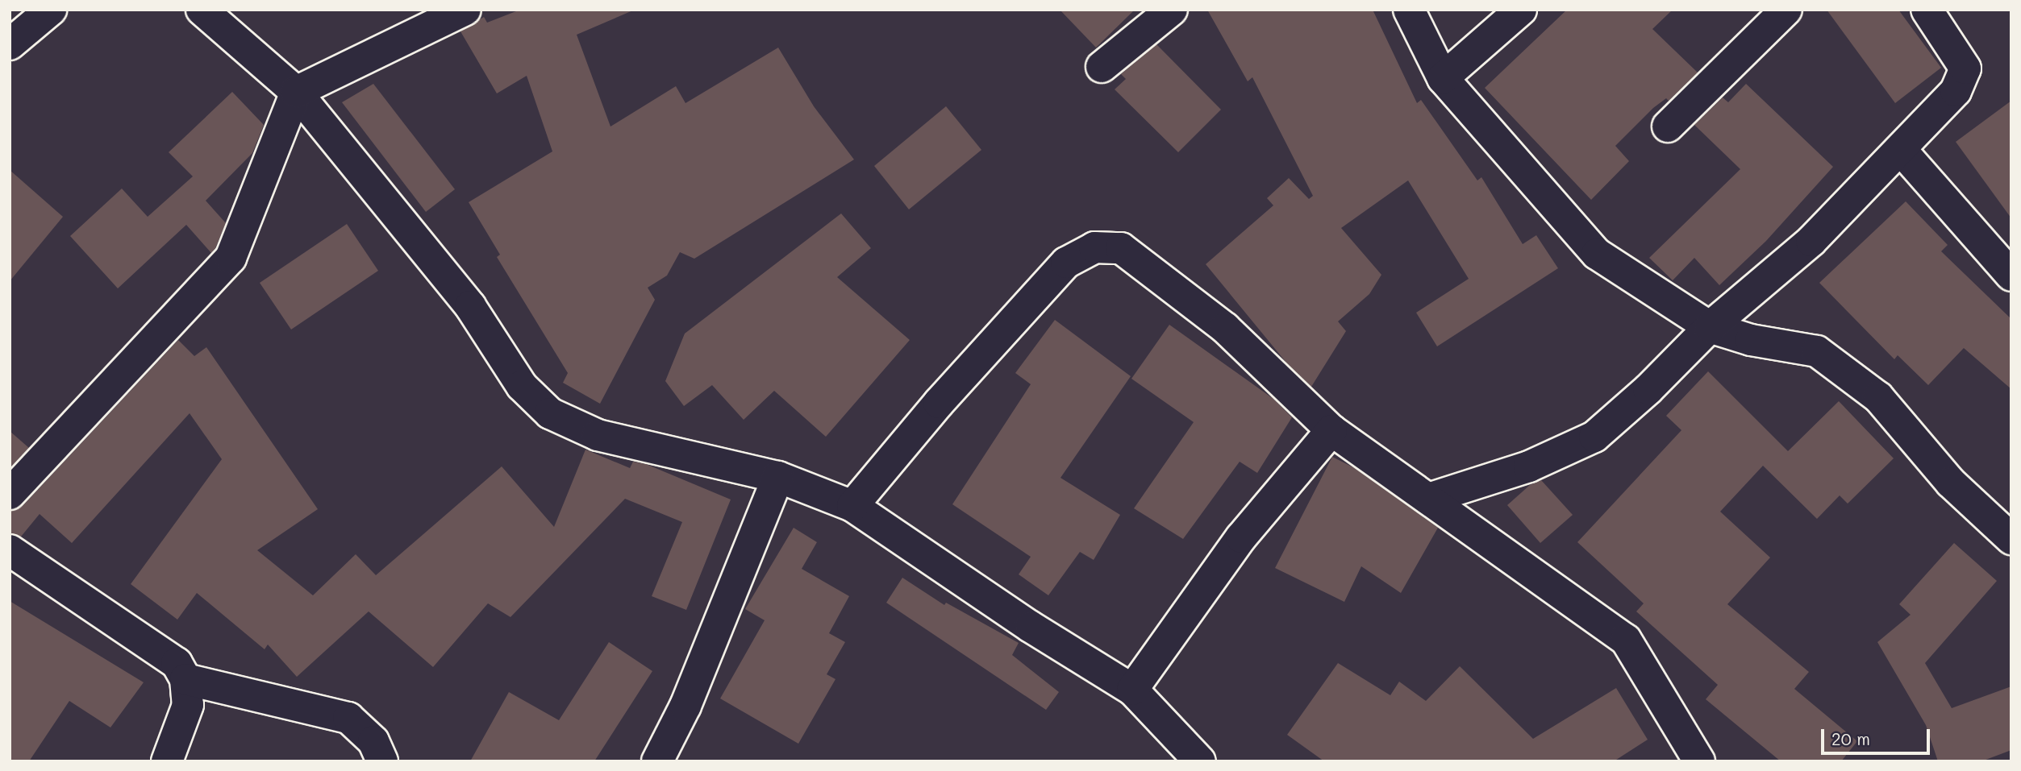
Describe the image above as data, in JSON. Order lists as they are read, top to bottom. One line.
{"scale_bar":"20 m"}
